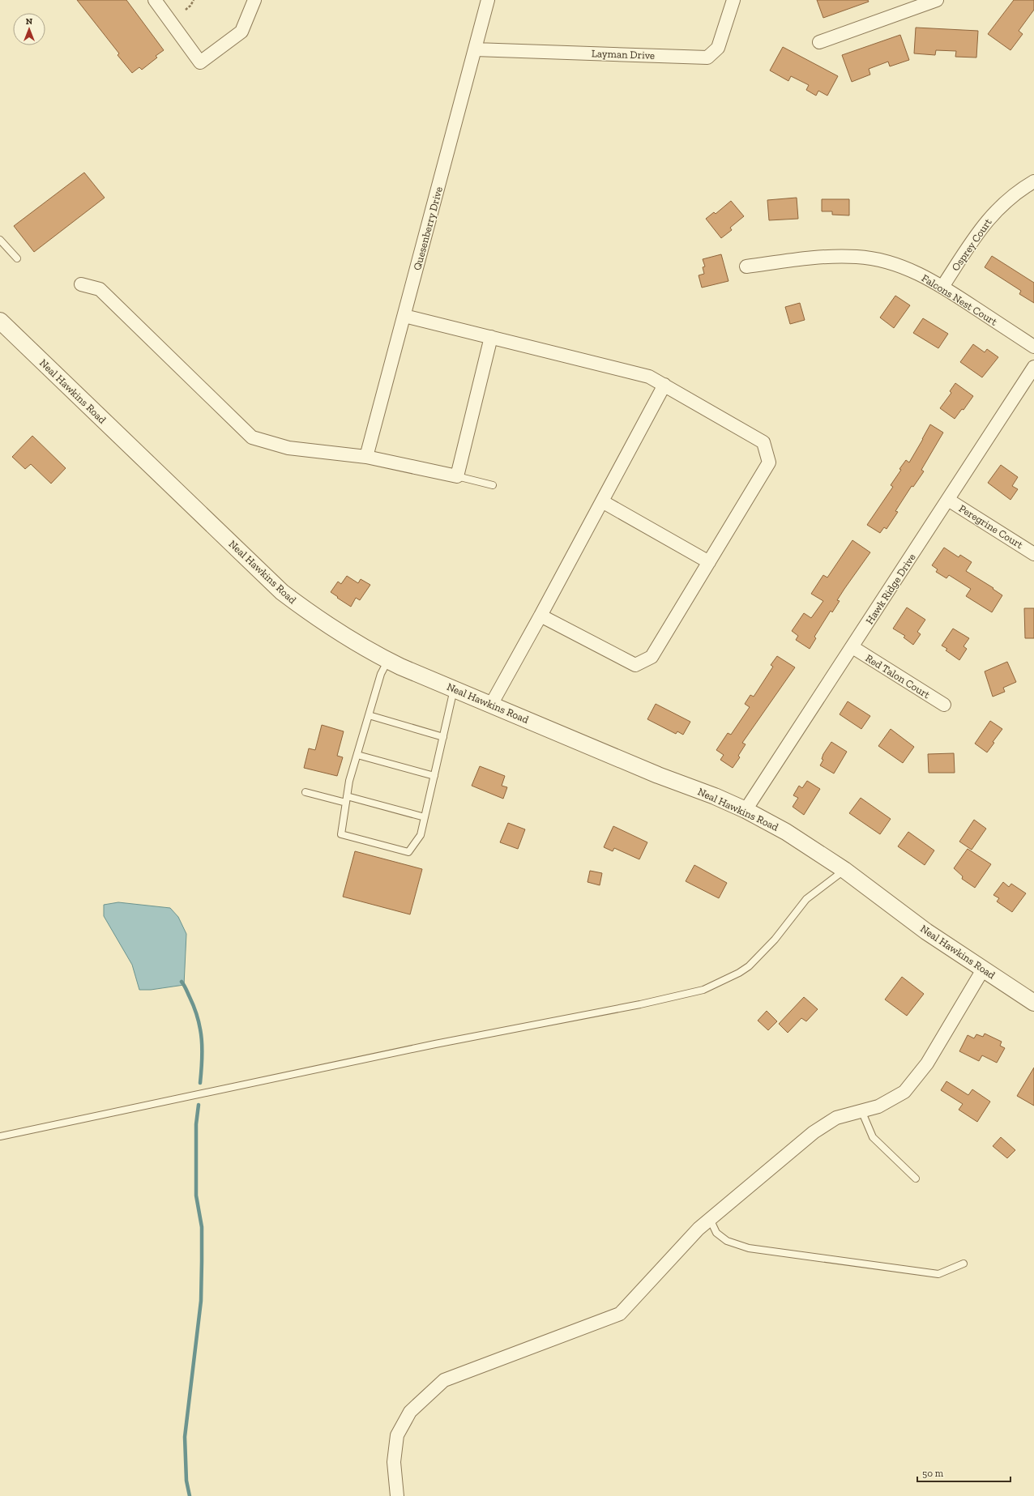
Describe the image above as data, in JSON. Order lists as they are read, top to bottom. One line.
{"streets":{"street":["Layman Drive","Quesenberry Drive","Osprey Court","Falcons Nest Court","Neal Hawkins Road","Peregrine Court","Hawk Ridge Drive","Red Talon Court"]},"crossings":[["Layman Drive","Quesenberry Drive"],["Osprey Court","Falcons Nest Court"],["Neal Hawkins Road","Hawk Ridge Drive"],["Peregrine Court","Hawk Ridge Drive"],["Hawk Ridge Drive","Red Talon Court"]],"scale_bar":"50 m","north":"top"}
